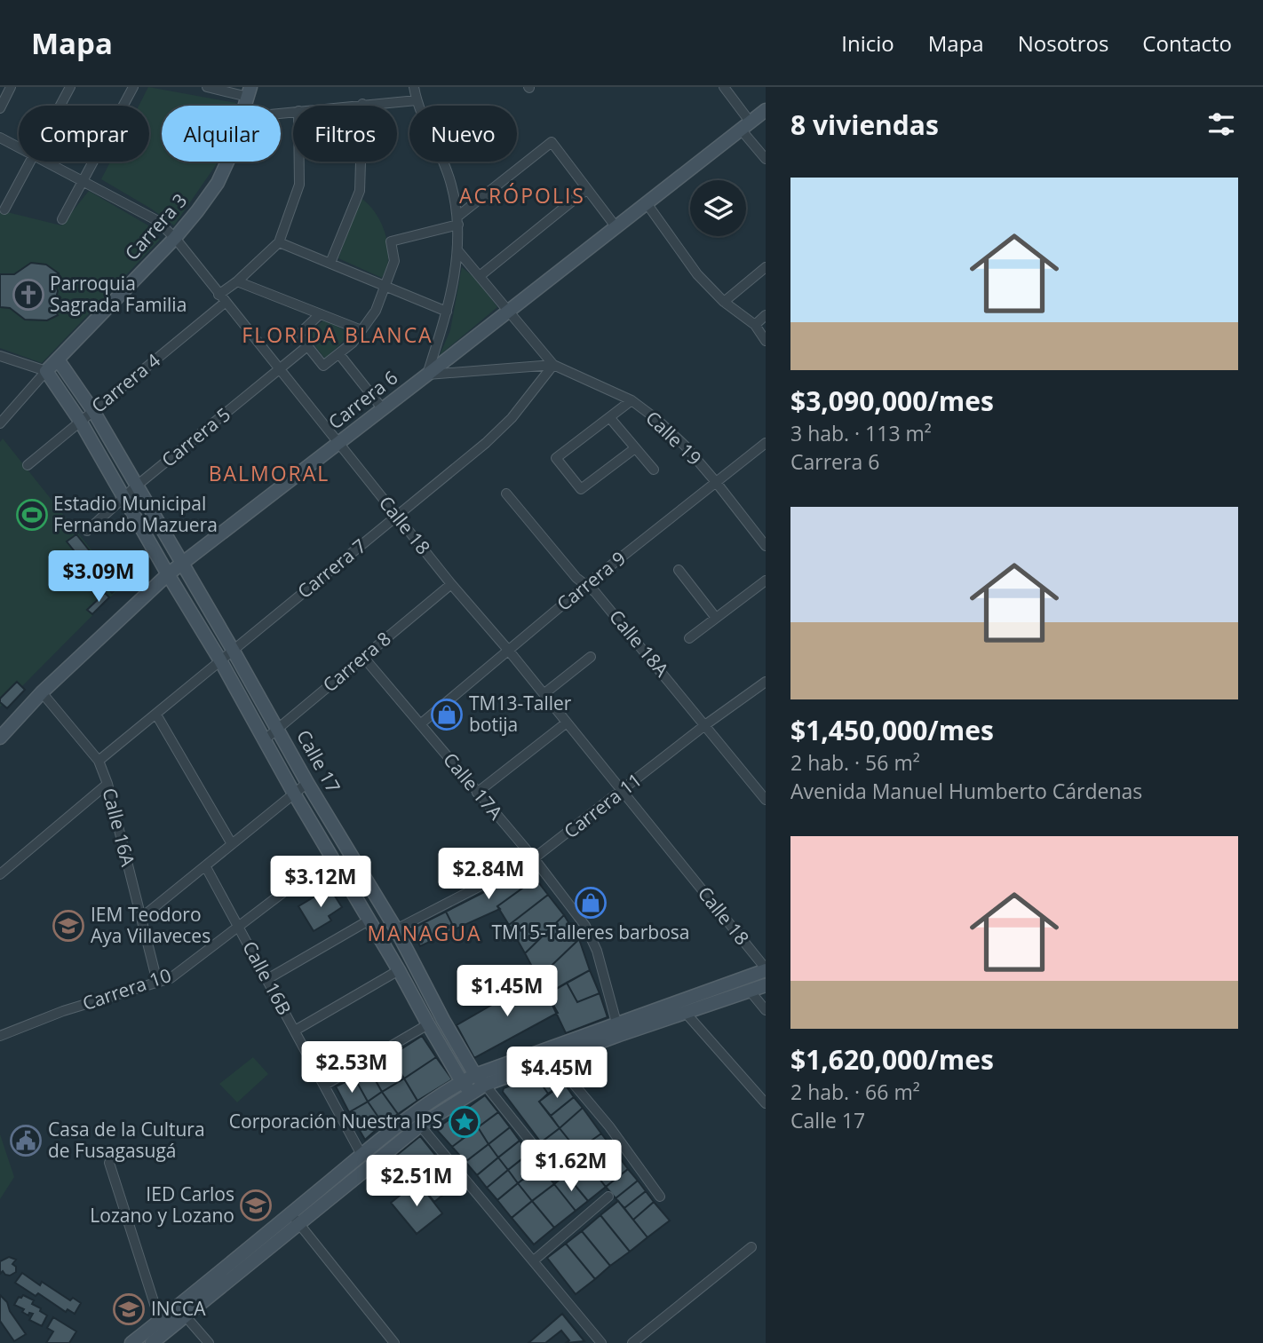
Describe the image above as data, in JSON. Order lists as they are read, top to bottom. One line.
{"streets":{"street":["Carrera 3","Carrera 4","Carrera 6","Carrera 5","Calle 19","Calle 18","Carrera 7","Carrera 9","Calle 18A","Carrera 8","Calle 17","Calle 17A","Carrera 11","Calle 16A","Calle 16B","Carrera 10"]},"crossings":[["Carrera 3","Calle 18"],["Carrera 3","Calle 17"],["Carrera 4","Calle 18"],["Carrera 4","Calle 17"],["Carrera 6","Calle 19"],["Carrera 6","Calle 18"],["Carrera 6","Calle 17"],["Carrera 6","Calle 16A"],["Carrera 5","Calle 18"],["Carrera 5","Calle 17"],["Calle 19","Carrera 7"],["Calle 19","Carrera 9"],["Calle 18","Carrera 7"],["Calle 18","Carrera 9"],["Calle 18","Carrera 8"],["Calle 18","Carrera 11"],["Carrera 7","Calle 17"],["Carrera 7","Calle 16A"],["Carrera 9","Calle 18A"],["Carrera 9","Calle 17A"],["Calle 18A","Carrera 11"],["Carrera 8","Calle 17"],["Carrera 8","Calle 17A"],["Calle 17","Carrera 11"],["Calle 17","Carrera 10"],["Calle 17A","Carrera 11"],["Calle 16A","Carrera 10"],["Calle 16B","Carrera 10"]],"districts":["ACRÓPOLIS","FLORIDA BLANCA","BALMORAL","MANAGUA"],"places":{"church":["Parroquia Sagrada Familia"],"sports":["Estadio Municipal Fernando Mazuera"],"shop":["TM13-Taller botija","TM15-Talleres barbosa"],"school or university":["IEM Teodoro Aya Villaveces","IED Carlos Lozano y Lozano","INCCA"],"place":["Corporación Nuestra IPS"],"public building":["Casa de la Cultura de Fusagasugá"]},"page":{"header":"Mapa","nav":["Inicio","Mapa","Nosotros","Contacto"],"heading":"8 viviendas","chip":["Comprar","Alquilar","Filtros","Nuevo"],"list":[{"name":"$3,090,000/mes","note":"3 hab. · 113 m² · Carrera 6"},{"name":"$1,450,000/mes","note":"2 hab. · 56 m² · Avenida Manuel Humberto Cárdenas"},{"name":"$1,620,000/mes","note":"2 hab. · 66 m² · Calle 17"}],"price":["$3.09M","$2.84M","$3.12M","$1.45M","$2.53M","$4.45M","$1.62M","$2.51M"]}}
